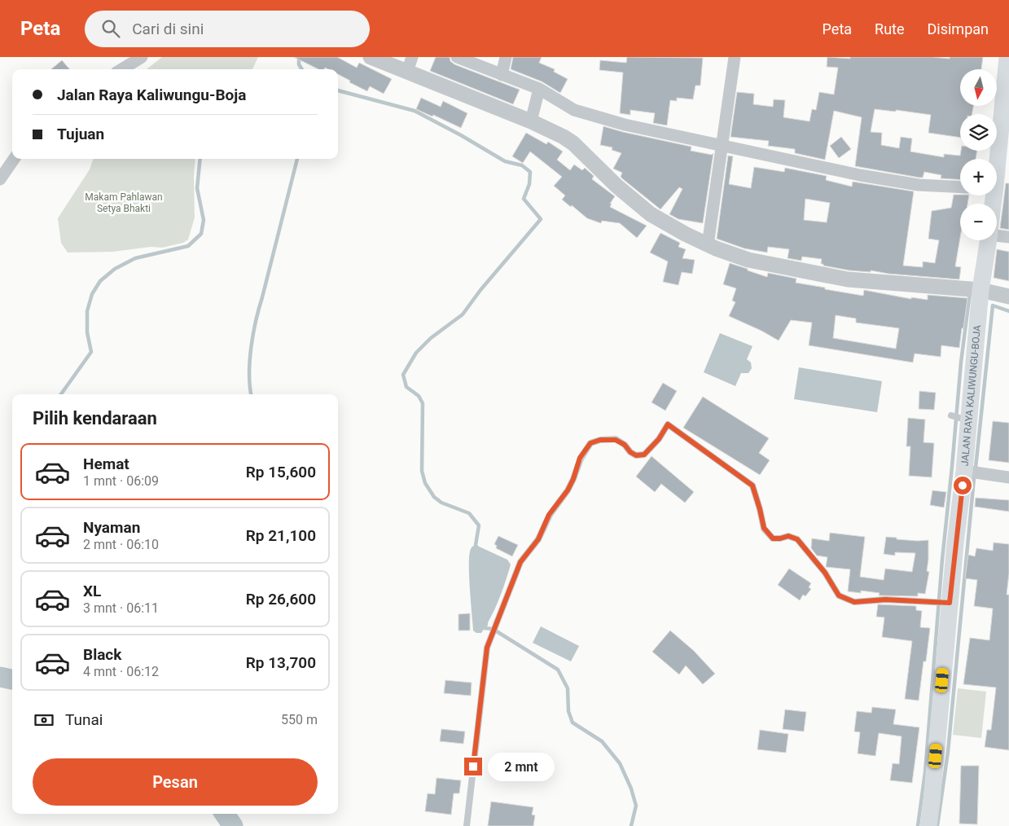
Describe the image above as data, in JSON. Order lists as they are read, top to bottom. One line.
{"streets":{"main road":["JALAN RAYA KALIWUNGU-BOJA"]},"parks":["Makam Pahlawan Setya Bhakti"],"north":"bottom","page":{"header":"Peta","search":"Cari di sini","nav":["Peta","Rute","Disimpan"],"map_buttons":["+","−"],"banner":["Jalan Raya Kaliwungu-Boja","Tujuan"],"heading":"Pilih kendaraan","list":[{"name":"Hemat","note":"1 mnt · 06:09","value":"Rp 15,600"},{"name":"Nyaman","note":"2 mnt · 06:10","value":"Rp 21,100"},{"name":"XL","note":"3 mnt · 06:11","value":"Rp 26,600"},{"name":"Black","note":"4 mnt · 06:12","value":"Rp 13,700"}],"pay":["Tunai","550 m"],"buttons":"Pesan","bubble":"2 mnt"}}
